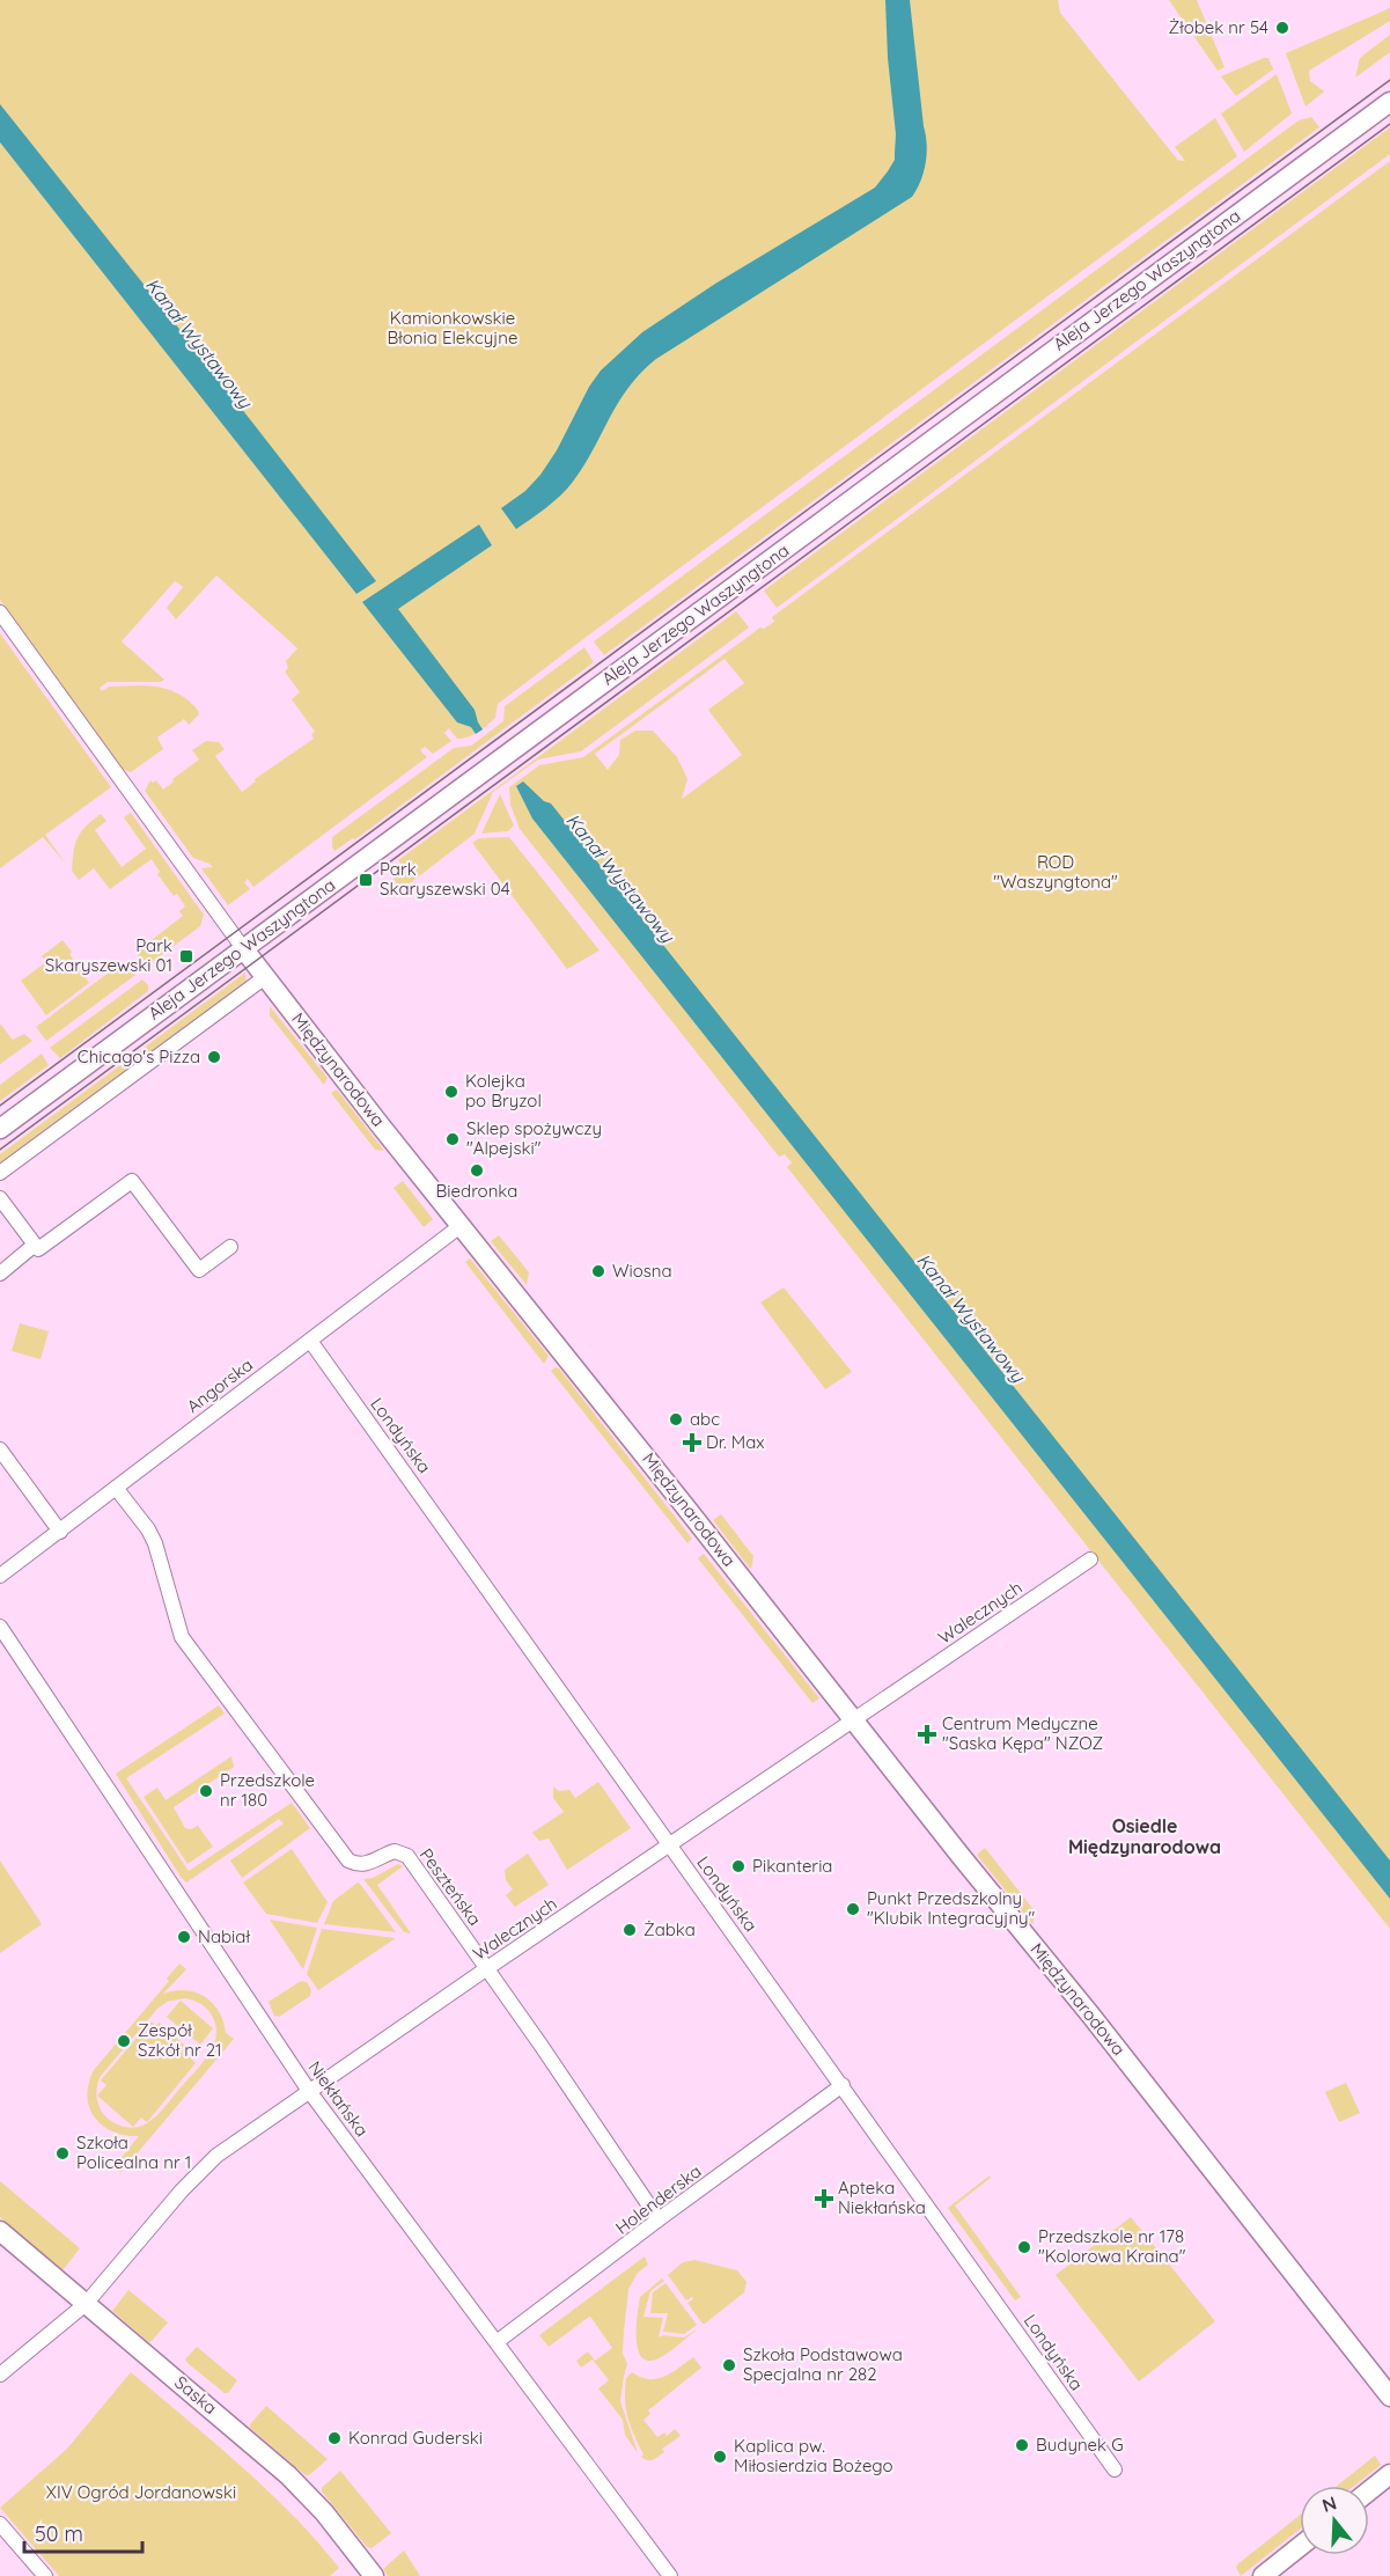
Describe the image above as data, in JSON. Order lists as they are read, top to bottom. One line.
{"streets":{"street":["Aleja Jerzego Waszyngtona","Międzynarodowa","Angorska","Londyńska","Walecznych","Peszteńska","Niekłańska","Holenderska","Saska"]},"crossings":[["Aleja Jerzego Waszyngtona","Międzynarodowa"],["Międzynarodowa","Angorska"],["Międzynarodowa","Walecznych"],["Angorska","Londyńska"],["Angorska","Peszteńska"],["Londyńska","Walecznych"],["Londyńska","Holenderska"],["Walecznych","Peszteńska"],["Walecznych","Niekłańska"],["Walecznych","Saska"],["Peszteńska","Holenderska"],["Niekłańska","Holenderska"]],"districts":["Osiedle Międzynarodowa"],"water":["Kanał Wystawowy"],"parks":["Kamionkowskie Błonia Elekcyjne","ROD \"Waszyngtona\"","XIV Ogród Jordanowski"],"places":{"other":["Żłobek nr 54","Chicago's Pizza","Kolejka po Bryzol","Sklep spożywczy \"Alpejski\"","Biedronka","Wiosna","abc","Przedszkole nr 180","Pikanteria","Punkt Przedszkolny \"Klubik Integracyjny\"","Żabka","Nabiał","Zespół Szkół nr 21","Szkoła Policealna nr 1","Przedszkole nr 178 \"Kolorowa Kraina\"","Szkoła Podstawowa Specjalna nr 282","Konrad Guderski","Budynek G","Kaplica pw. Miłosierdzia Bożego"],"transit":["Park Skaryszewski 04","Park Skaryszewski 01"],"health":["Dr. Max","Centrum Medyczne \"Saska Kępa\" NZOZ","Apteka Niekłańska"]},"scale_bar":"50 m","north":"top"}
